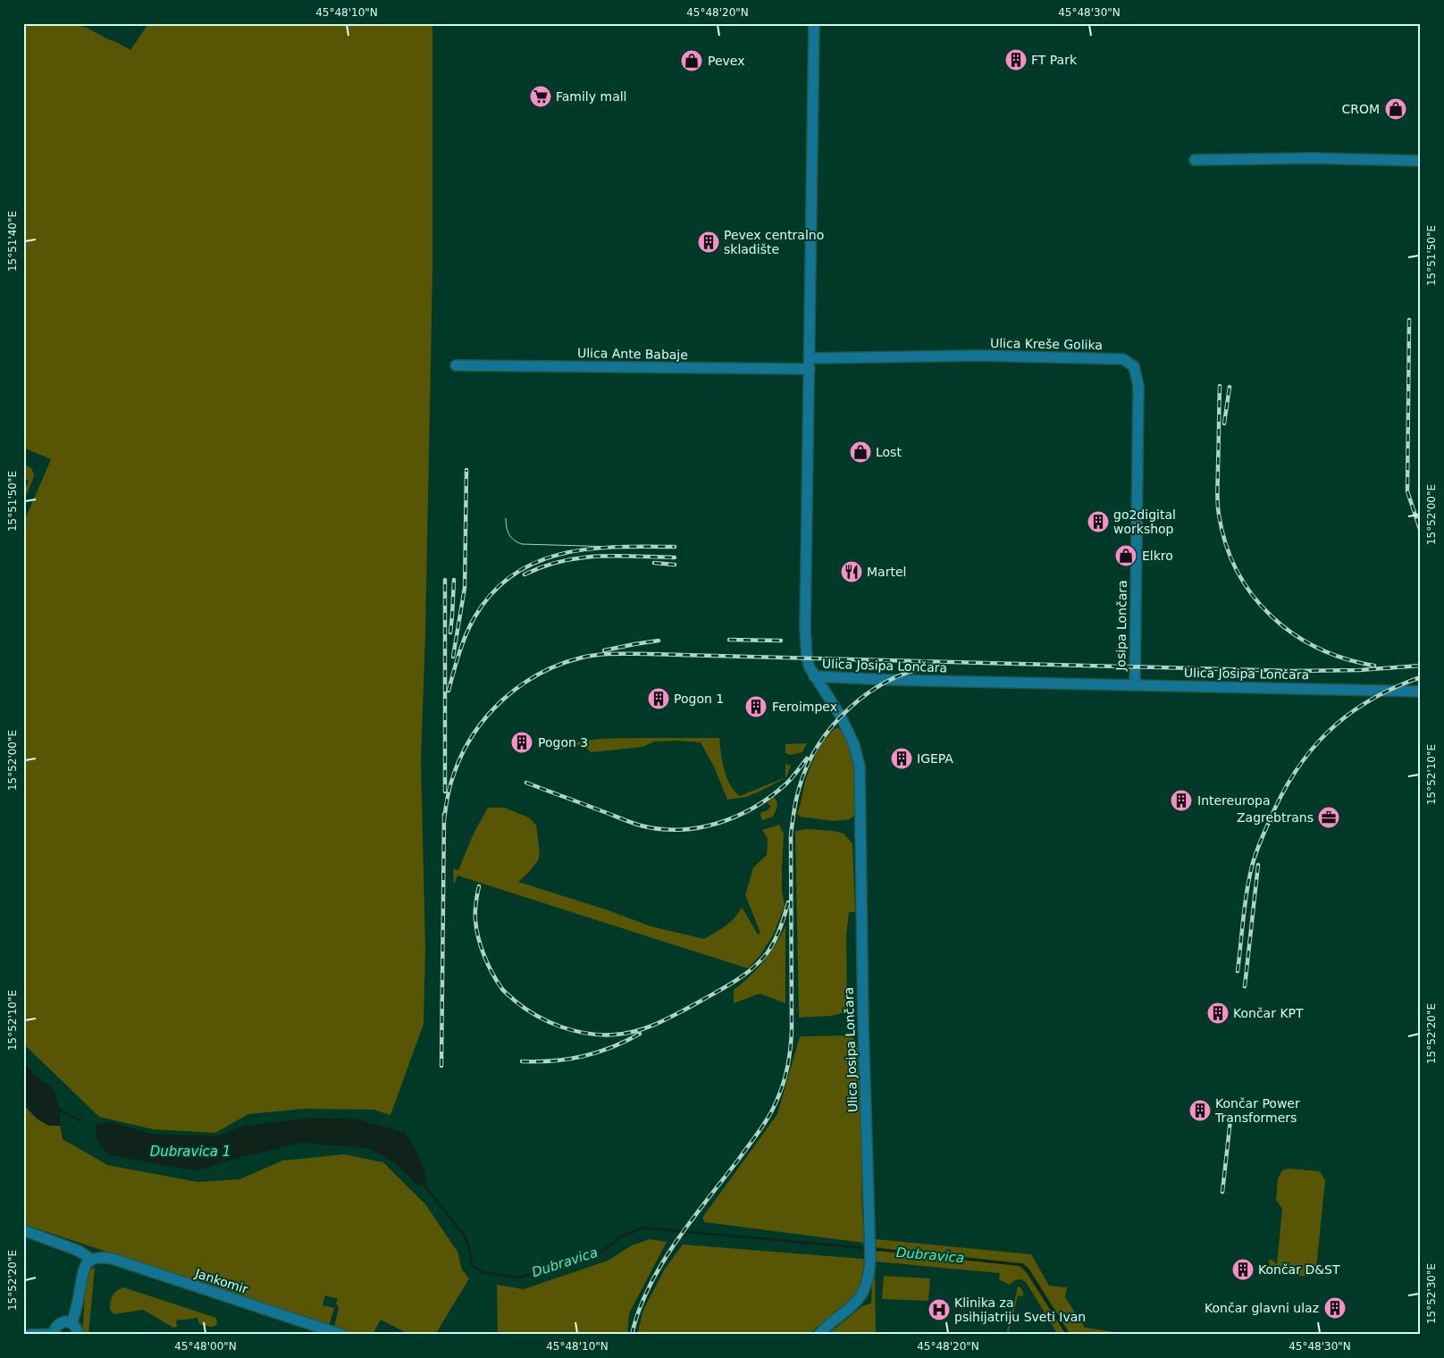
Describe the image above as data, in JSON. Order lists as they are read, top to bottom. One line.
{"streets":{"street":["Ulica Kreše Golika","Ulica Ante Babaje","Josipa Lončara","Ulica Josipa Lončara","Jankomir"]},"crossings":[["Ulica Kreše Golika","Josipa Lončara"],["Josipa Lončara","Ulica Josipa Lončara"]],"water":["Dubravica 1","Dubravica"],"places":{"building":["FT Park","Pevex centralno skladište","go2digital workshop","Pogon 1","Feroimpex","Pogon 3","IGEPA","Intereuropa","Končar KPT","Končar Power Transformers","Končar D&ST","Končar glavni ulaz"],"shop":["Pevex","CROM","Lost","Elkro"],"supermarket":["Family mall"],"restaurant":["Martel"],"office":["Zagrebtrans"],"hospital":["Klinika za psihijatriju Sveti Ivan"]},"coordinates":["45°48'10\"N","45°48'20\"N","45°48'30\"N","15°51'40\"E","15°51'50\"E","15°52'00\"E","15°52'10\"E","15°52'20\"E","15°52'30\"E","45°48'00\"N"]}
